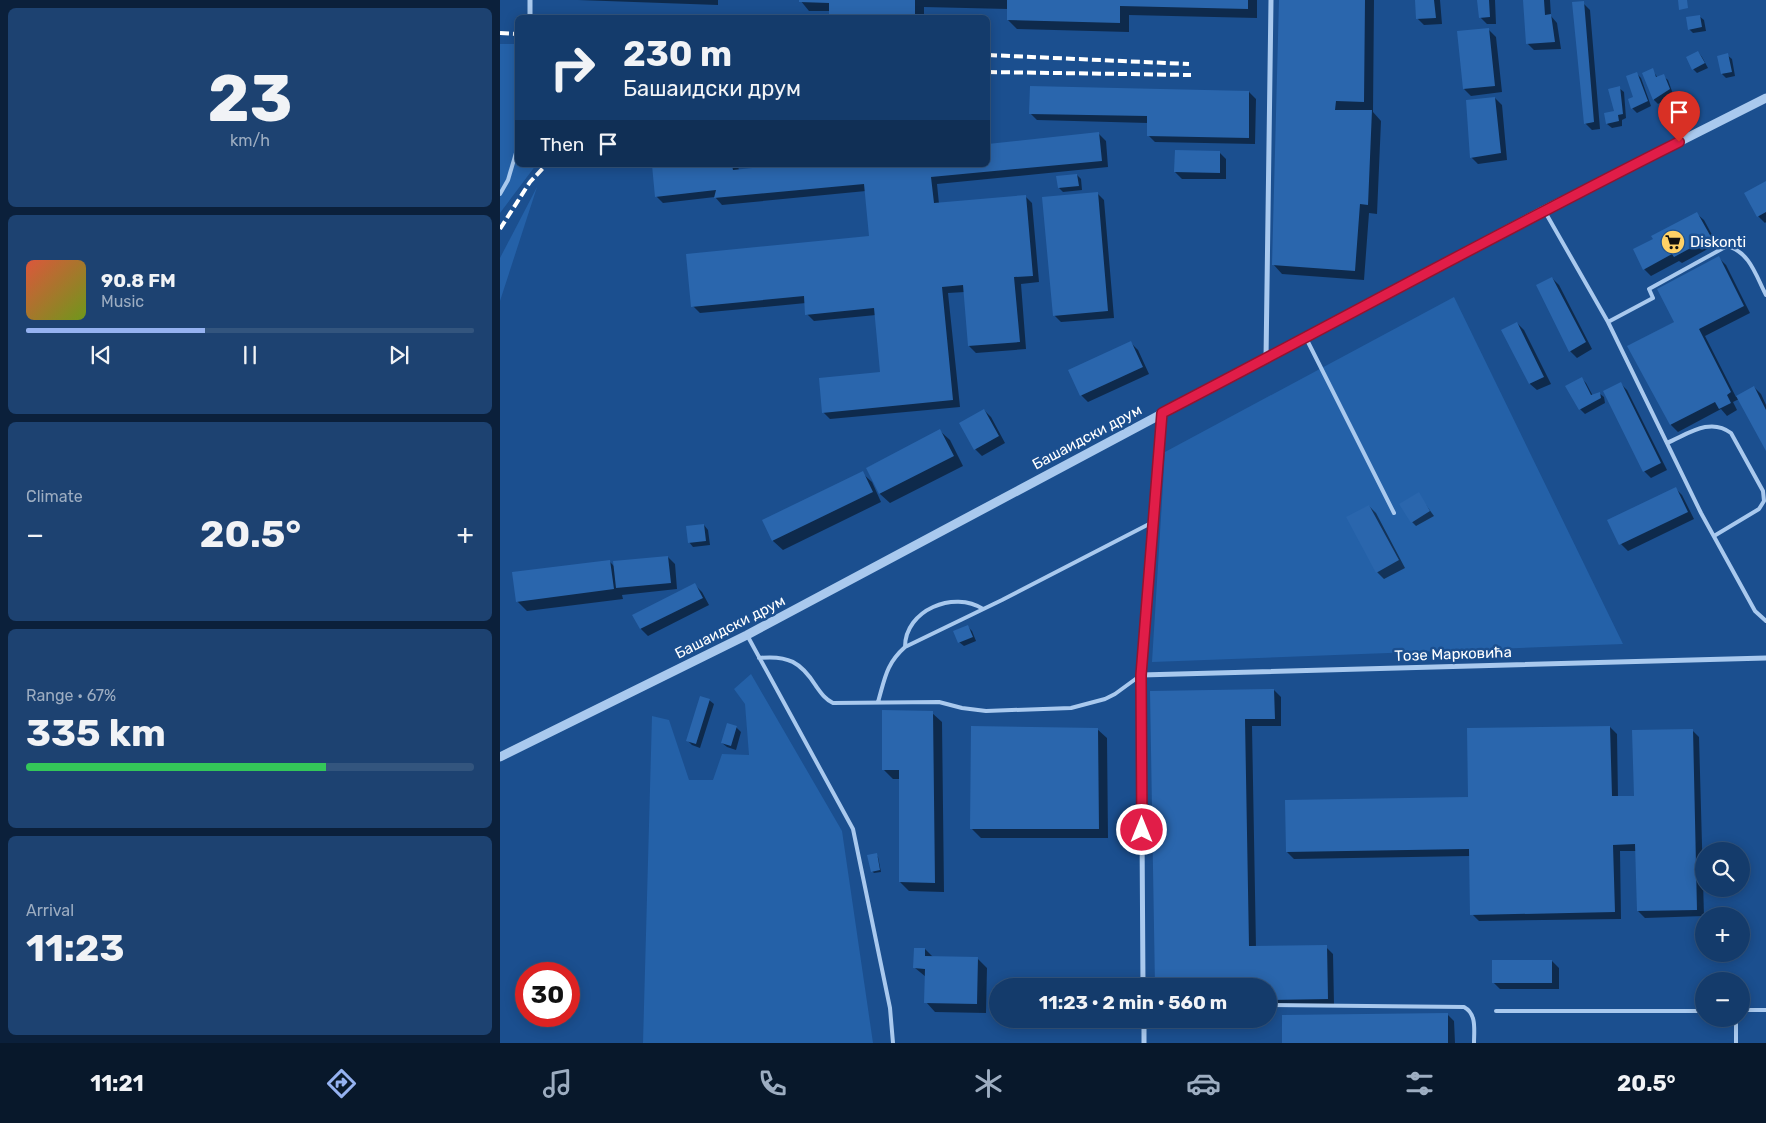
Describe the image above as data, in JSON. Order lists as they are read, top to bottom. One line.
{"streets":{"street":["Башаидски друм","Тозе Марковића"]},"places":{"supermarket":["Diskonti"]},"page":{"tile":[["23","km/h"],"Climate",["Range · 67%","335 km"],["Arrival","11:23"]],"turn":["230 m","Башаидски друм"],"then":"Then","song":["90.8 FM","Music"],"heat":["−","20.5°","+"],"map_buttons":["+","−"],"limit":"30","trip":"11:23 · 2 min · 560 m","tabs":["11:21","20.5°"]}}
